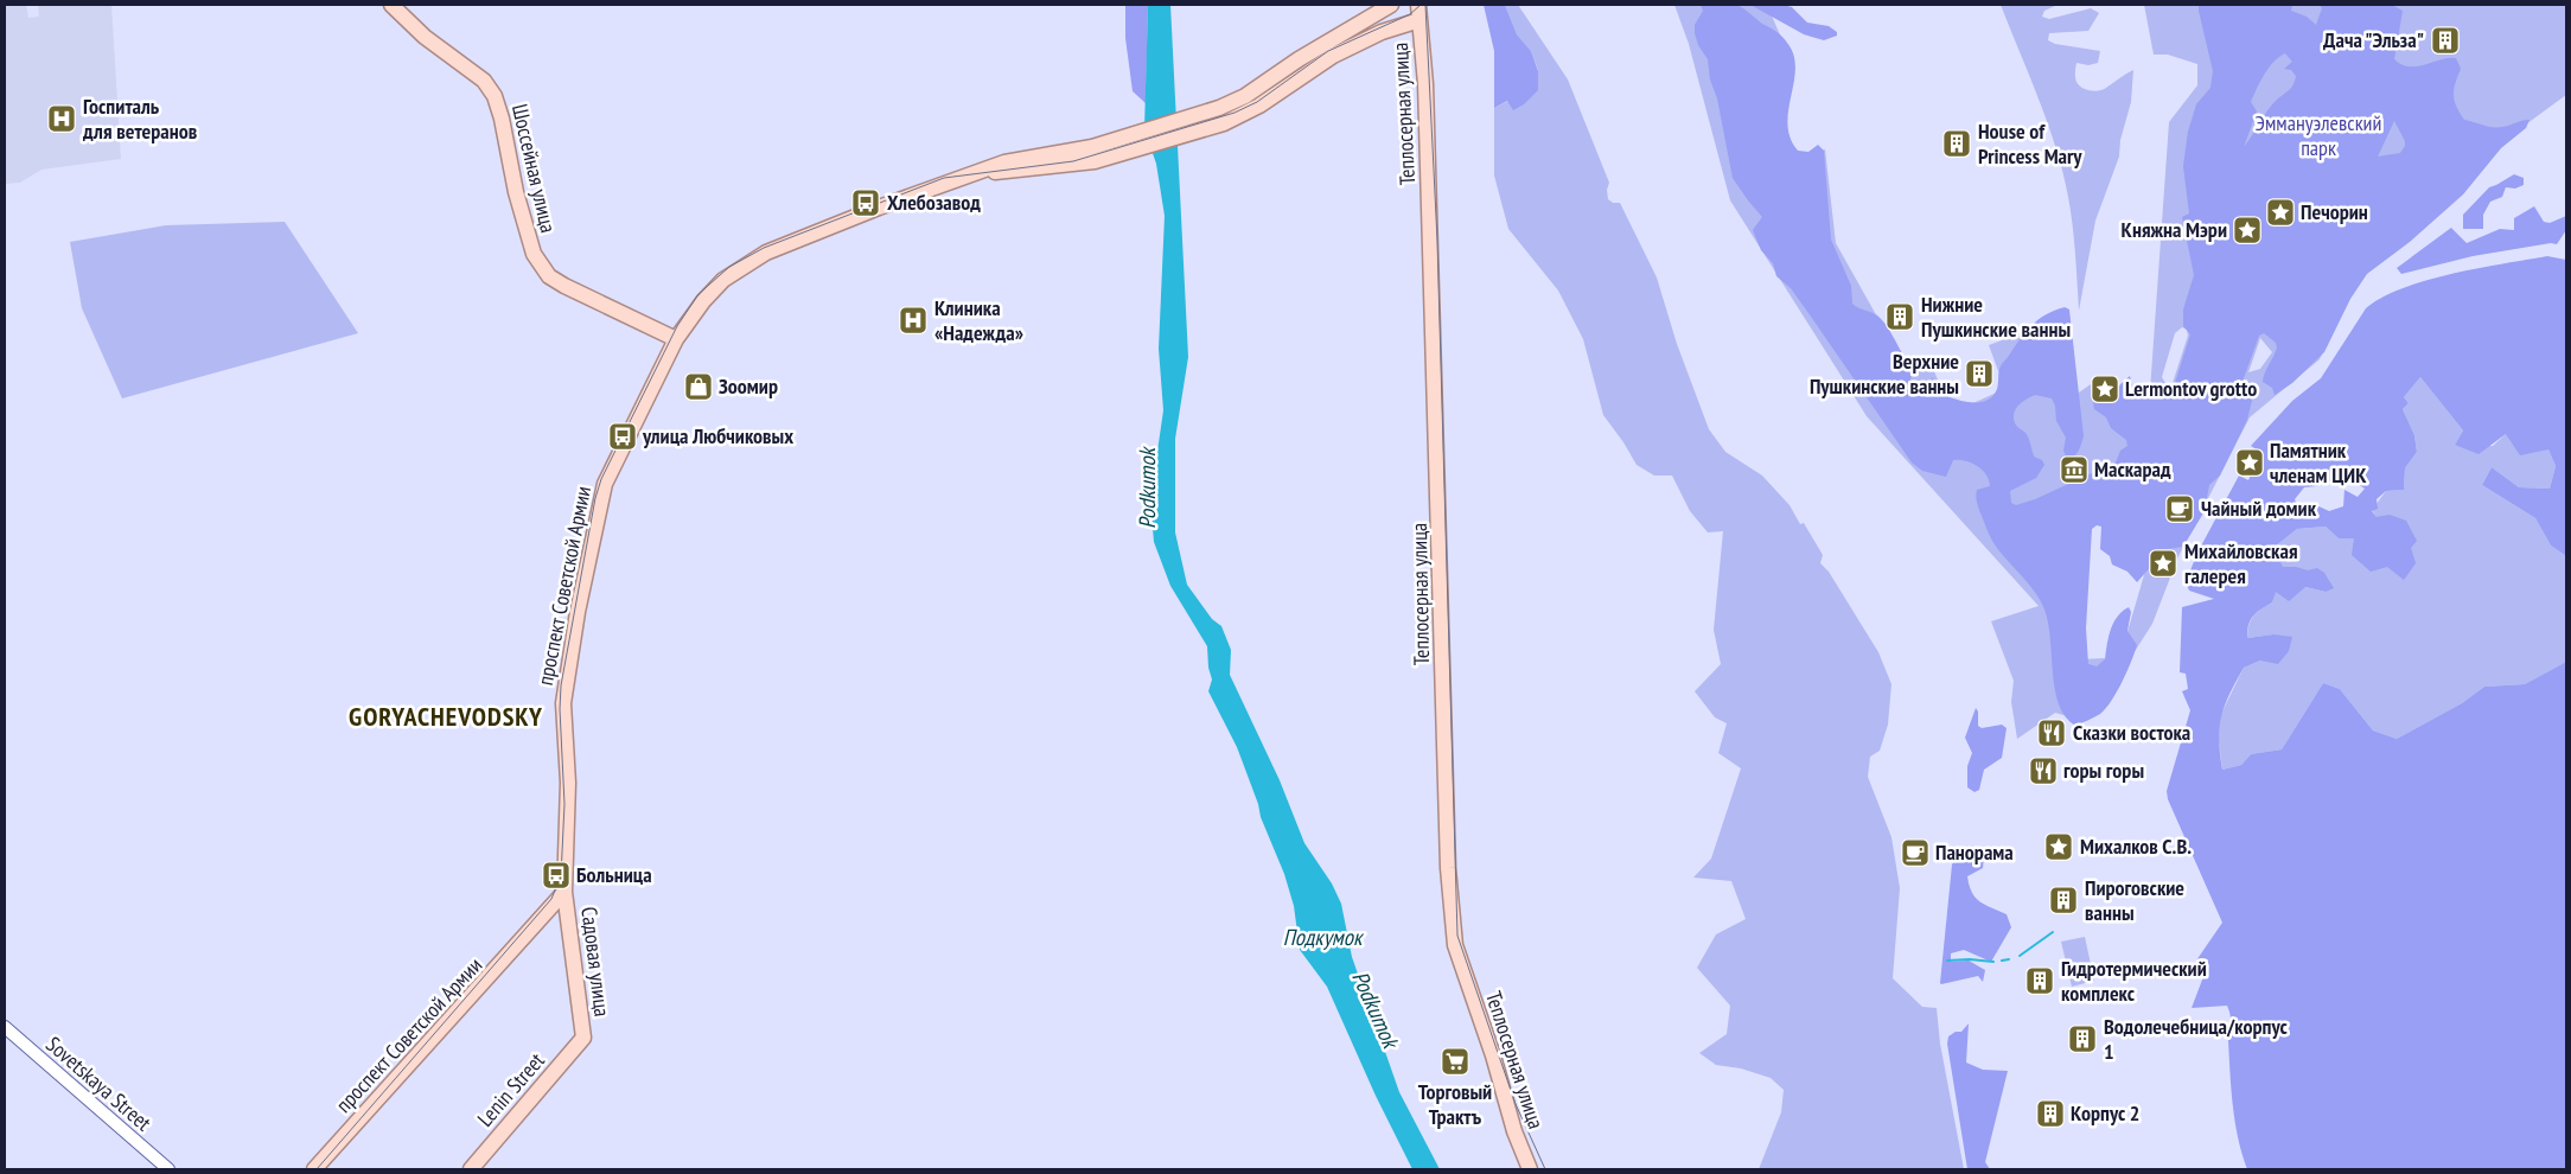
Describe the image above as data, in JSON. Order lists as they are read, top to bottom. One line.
{"streets":{"main road":["Теплосерная улица","Шоссейная улица","проспект Советской Армии","Садовая улица","Lenin Street"],"street":["Sovetskaya Street"]},"crossings":[["Теплосерная улица","проспект Советской Армии"],["Шоссейная улица","проспект Советской Армии"],["проспект Советской Армии","Садовая улица"],["Садовая улица","Lenin Street"]],"districts":["GORYACHEVODSKY"],"water":["Podkumok","Подкумок"],"parks":["Эммануэлевский парк"],"places":{"building":["Дача \"Эльза\"","House of Princess Mary","Нижние Пушкинские ванны","Верхние Пушкинские ванны","Пироговские ванны","Гидротермический комплекс","Водолечебница/корпус 1","Корпус 2"],"hospital":["Госпиталь для ветеранов","Клиника «Надежда»"],"bus stop":["Хлебозавод","улица Любчиковых","Больница"],"place":["Печорин","Княжна Мэри","Lermontov grotto","Памятник членам ЦИК","Михайловская галерея","Михалков С.В."],"shop":["Зоомир"],"museum":["Маскарад"],"cafe":["Чайный домик","Панорама"],"restaurant":["Сказки востока","горы горы"],"supermarket":["Торговый Трактъ"]}}
